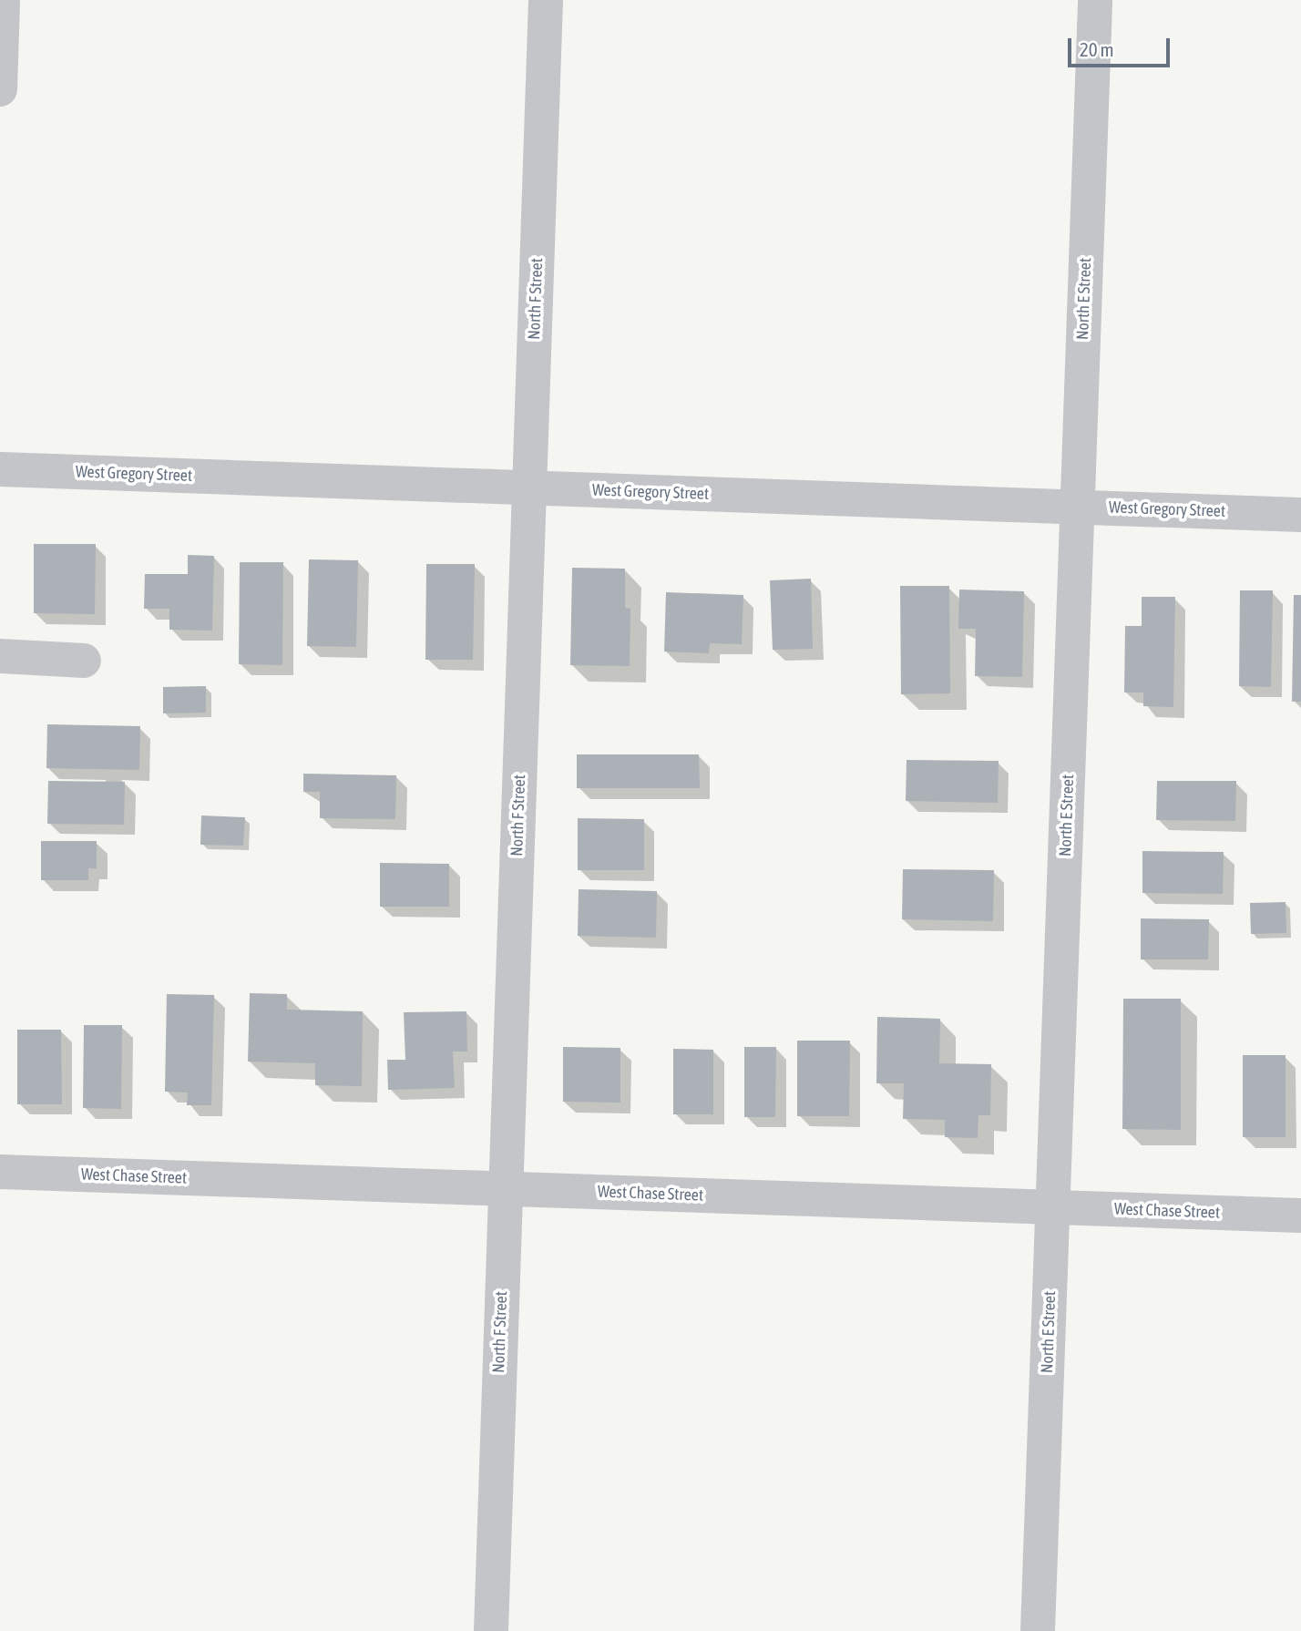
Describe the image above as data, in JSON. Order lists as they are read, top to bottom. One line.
{"streets":{"street":["North F Street","North E Street","West Gregory Street","West Chase Street"]},"crossings":[["North F Street","West Gregory Street"],["North F Street","West Chase Street"],["North E Street","West Gregory Street"],["North E Street","West Chase Street"]],"scale_bar":"20 m"}
